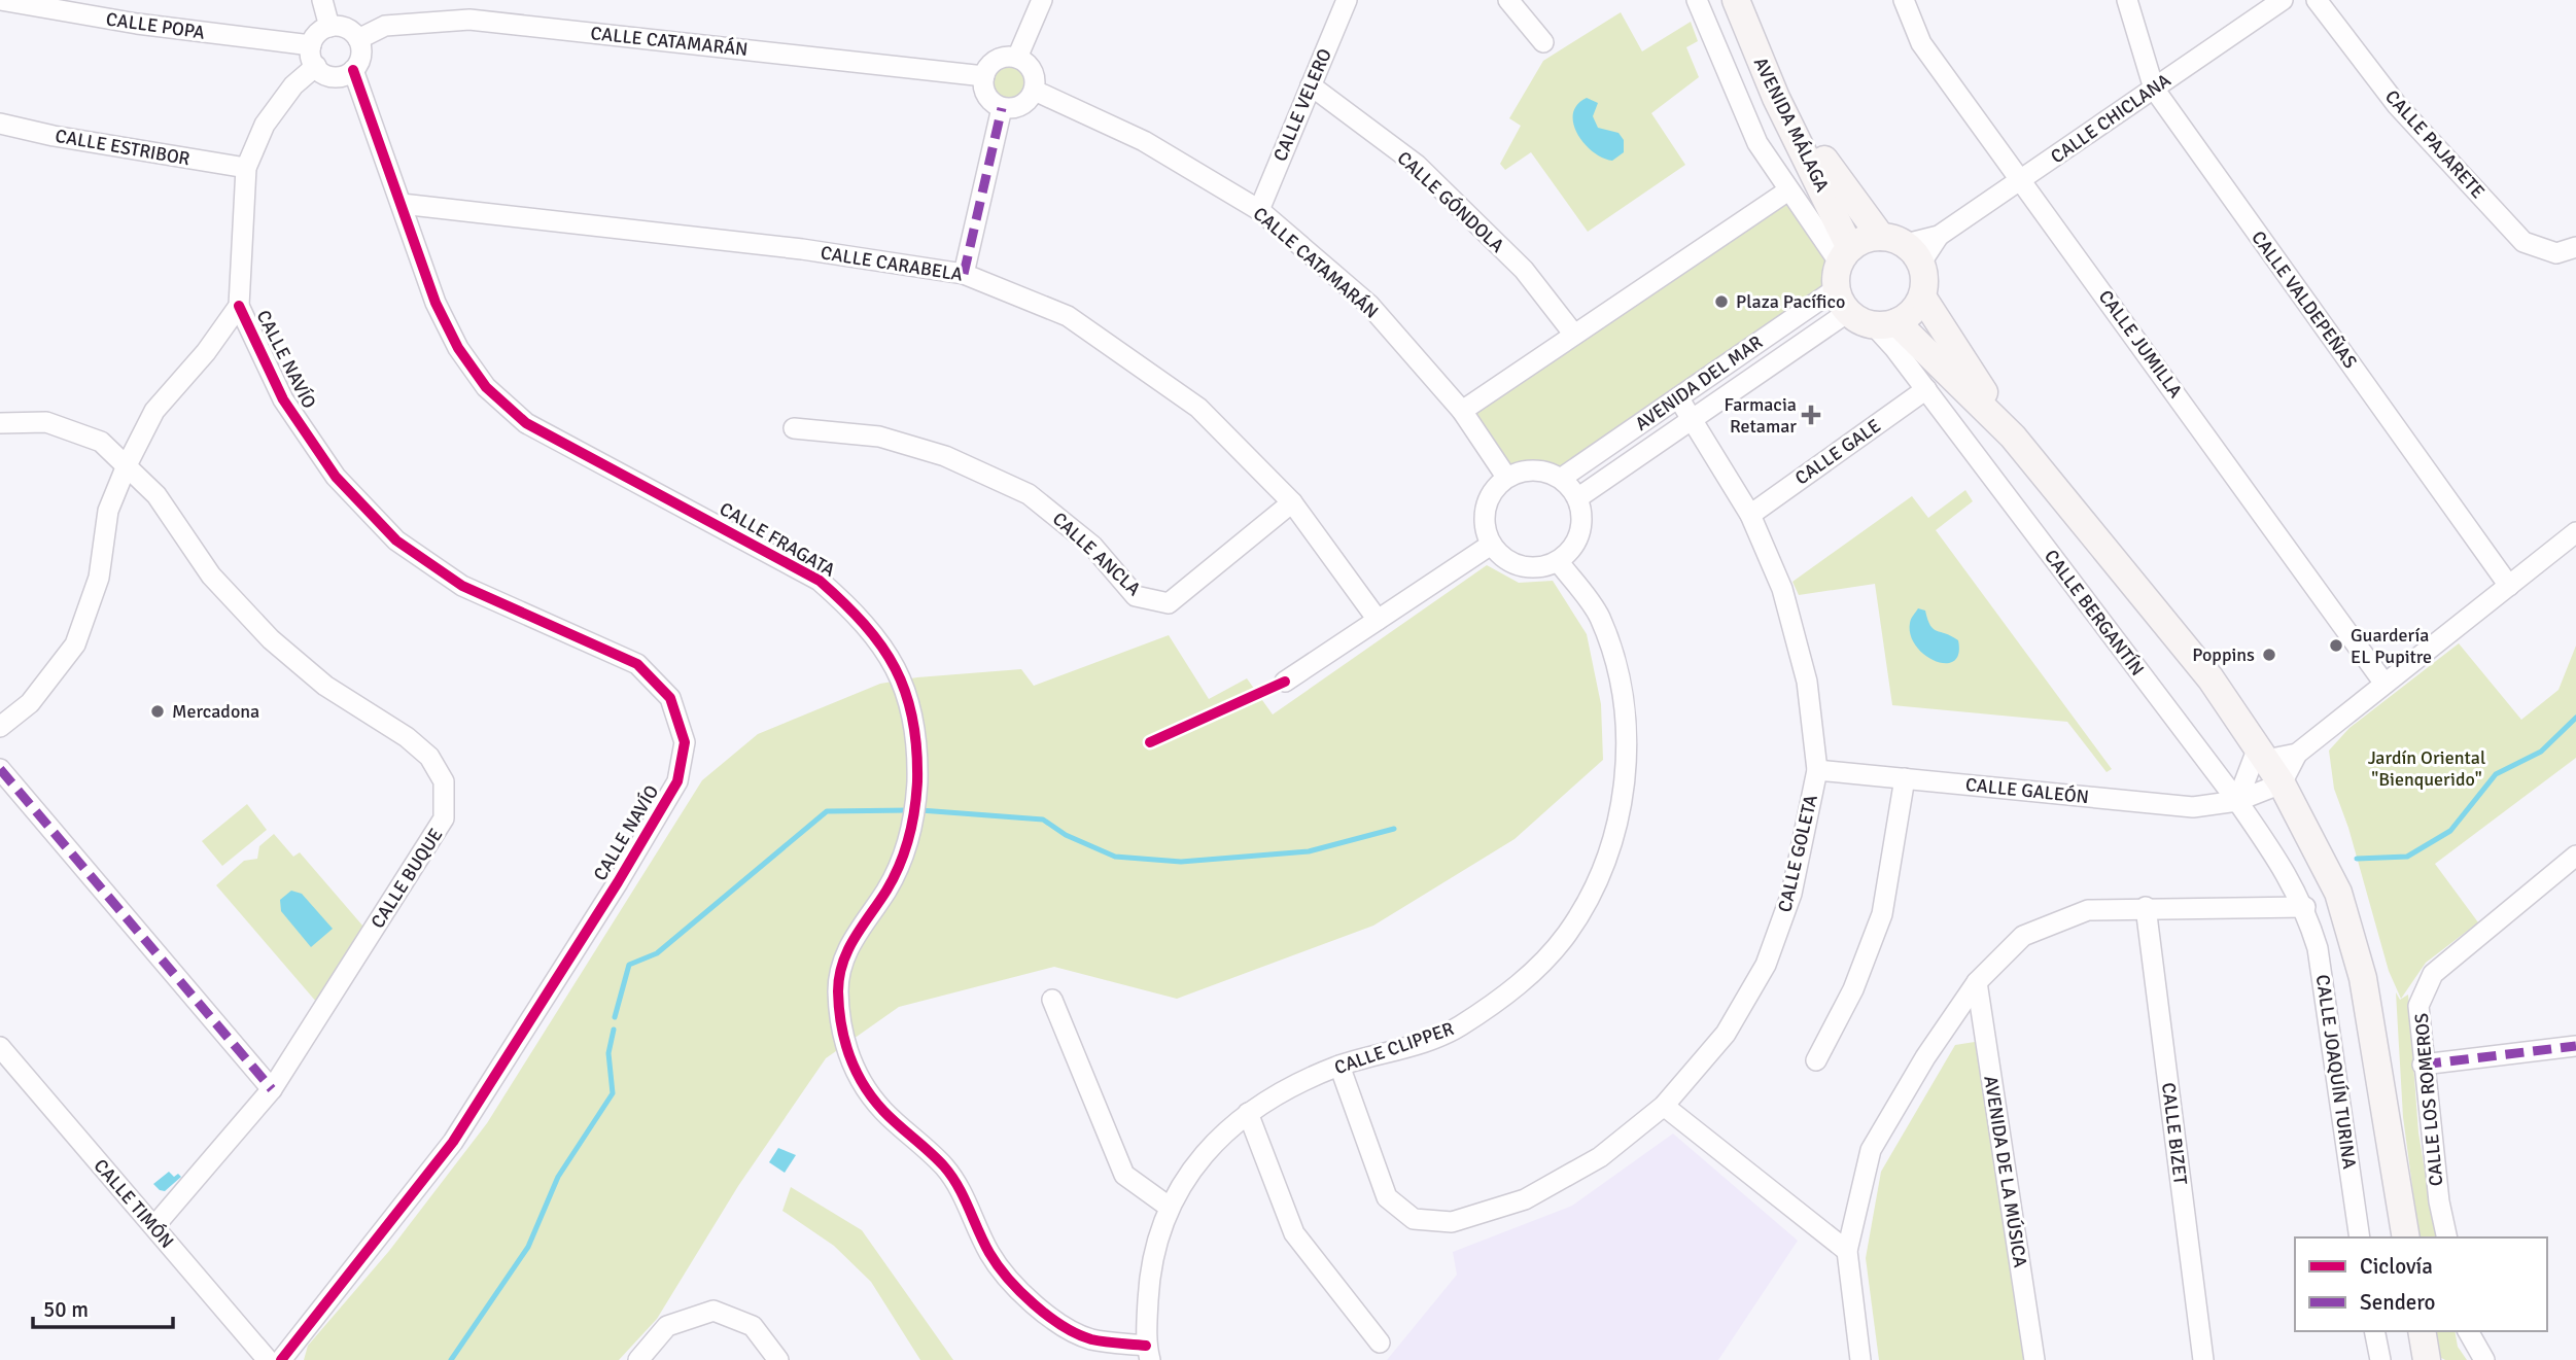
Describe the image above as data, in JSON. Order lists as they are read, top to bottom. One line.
{"streets":{"street":["CALLE POPA","CALLE CATAMARÁN","CALLE VELERO","CALLE CHICLANA","AVENIDA MÁLAGA","CALLE PAJARETE","CALLE ESTRIBOR","CALLE GÓNDOLA","CALLE CARABELA","CALLE VALDEPEÑAS","CALLE JUMILLA","CALLE NAVÍO","AVENIDA DEL MAR","CALLE GALE","CALLE FRAGATA","CALLE ANCLA","CALLE BERGANTÍN","CALLE GALEÓN","CALLE GOLETA","CALLE BUQUE","CALLE CLIPPER","CALLE JOAQUÍN TURINA","CALLE LOS ROMEROS","CALLE BIZET","AVENIDA DE LA MÚSICA","CALLE TIMÓN"]},"crossings":[["CALLE POPA","CALLE CATAMARÁN"],["CALLE POPA","CALLE FRAGATA"],["CALLE CATAMARÁN","CALLE VELERO"],["CALLE CATAMARÁN","AVENIDA DEL MAR"],["CALLE CATAMARÁN","CALLE FRAGATA"],["CALLE CATAMARÁN","CALLE CLIPPER"],["CALLE VELERO","CALLE GÓNDOLA"],["CALLE CHICLANA","AVENIDA MÁLAGA"],["CALLE CHICLANA","CALLE VALDEPEÑAS"],["CALLE CHICLANA","CALLE JUMILLA"],["CALLE CHICLANA","AVENIDA DEL MAR"],["CALLE CHICLANA","CALLE BERGANTÍN"],["AVENIDA MÁLAGA","AVENIDA DEL MAR"],["AVENIDA MÁLAGA","CALLE BERGANTÍN"],["CALLE CARABELA","CALLE FRAGATA"],["CALLE CARABELA","CALLE ANCLA"],["AVENIDA DEL MAR","CALLE BERGANTÍN"],["AVENIDA DEL MAR","CALLE GOLETA"],["AVENIDA DEL MAR","CALLE CLIPPER"],["CALLE GALE","CALLE BERGANTÍN"],["CALLE GALE","CALLE GOLETA"],["CALLE FRAGATA","CALLE CLIPPER"],["CALLE BERGANTÍN","CALLE GALEÓN"],["CALLE BERGANTÍN","CALLE JOAQUÍN TURINA"],["CALLE GALEÓN","CALLE GOLETA"],["CALLE GOLETA","CALLE CLIPPER"],["CALLE BUQUE","CALLE TIMÓN"]],"parks":["Jardín Oriental \"Bienquerido\""],"places":{"other":["Plaza Pacífico","Guardería EL Pupitre","Poppins","Mercadona"],"health":["Farmacia Retamar"]},"legend":["Ciclovía","Sendero"],"scale_bar":"50 m"}
